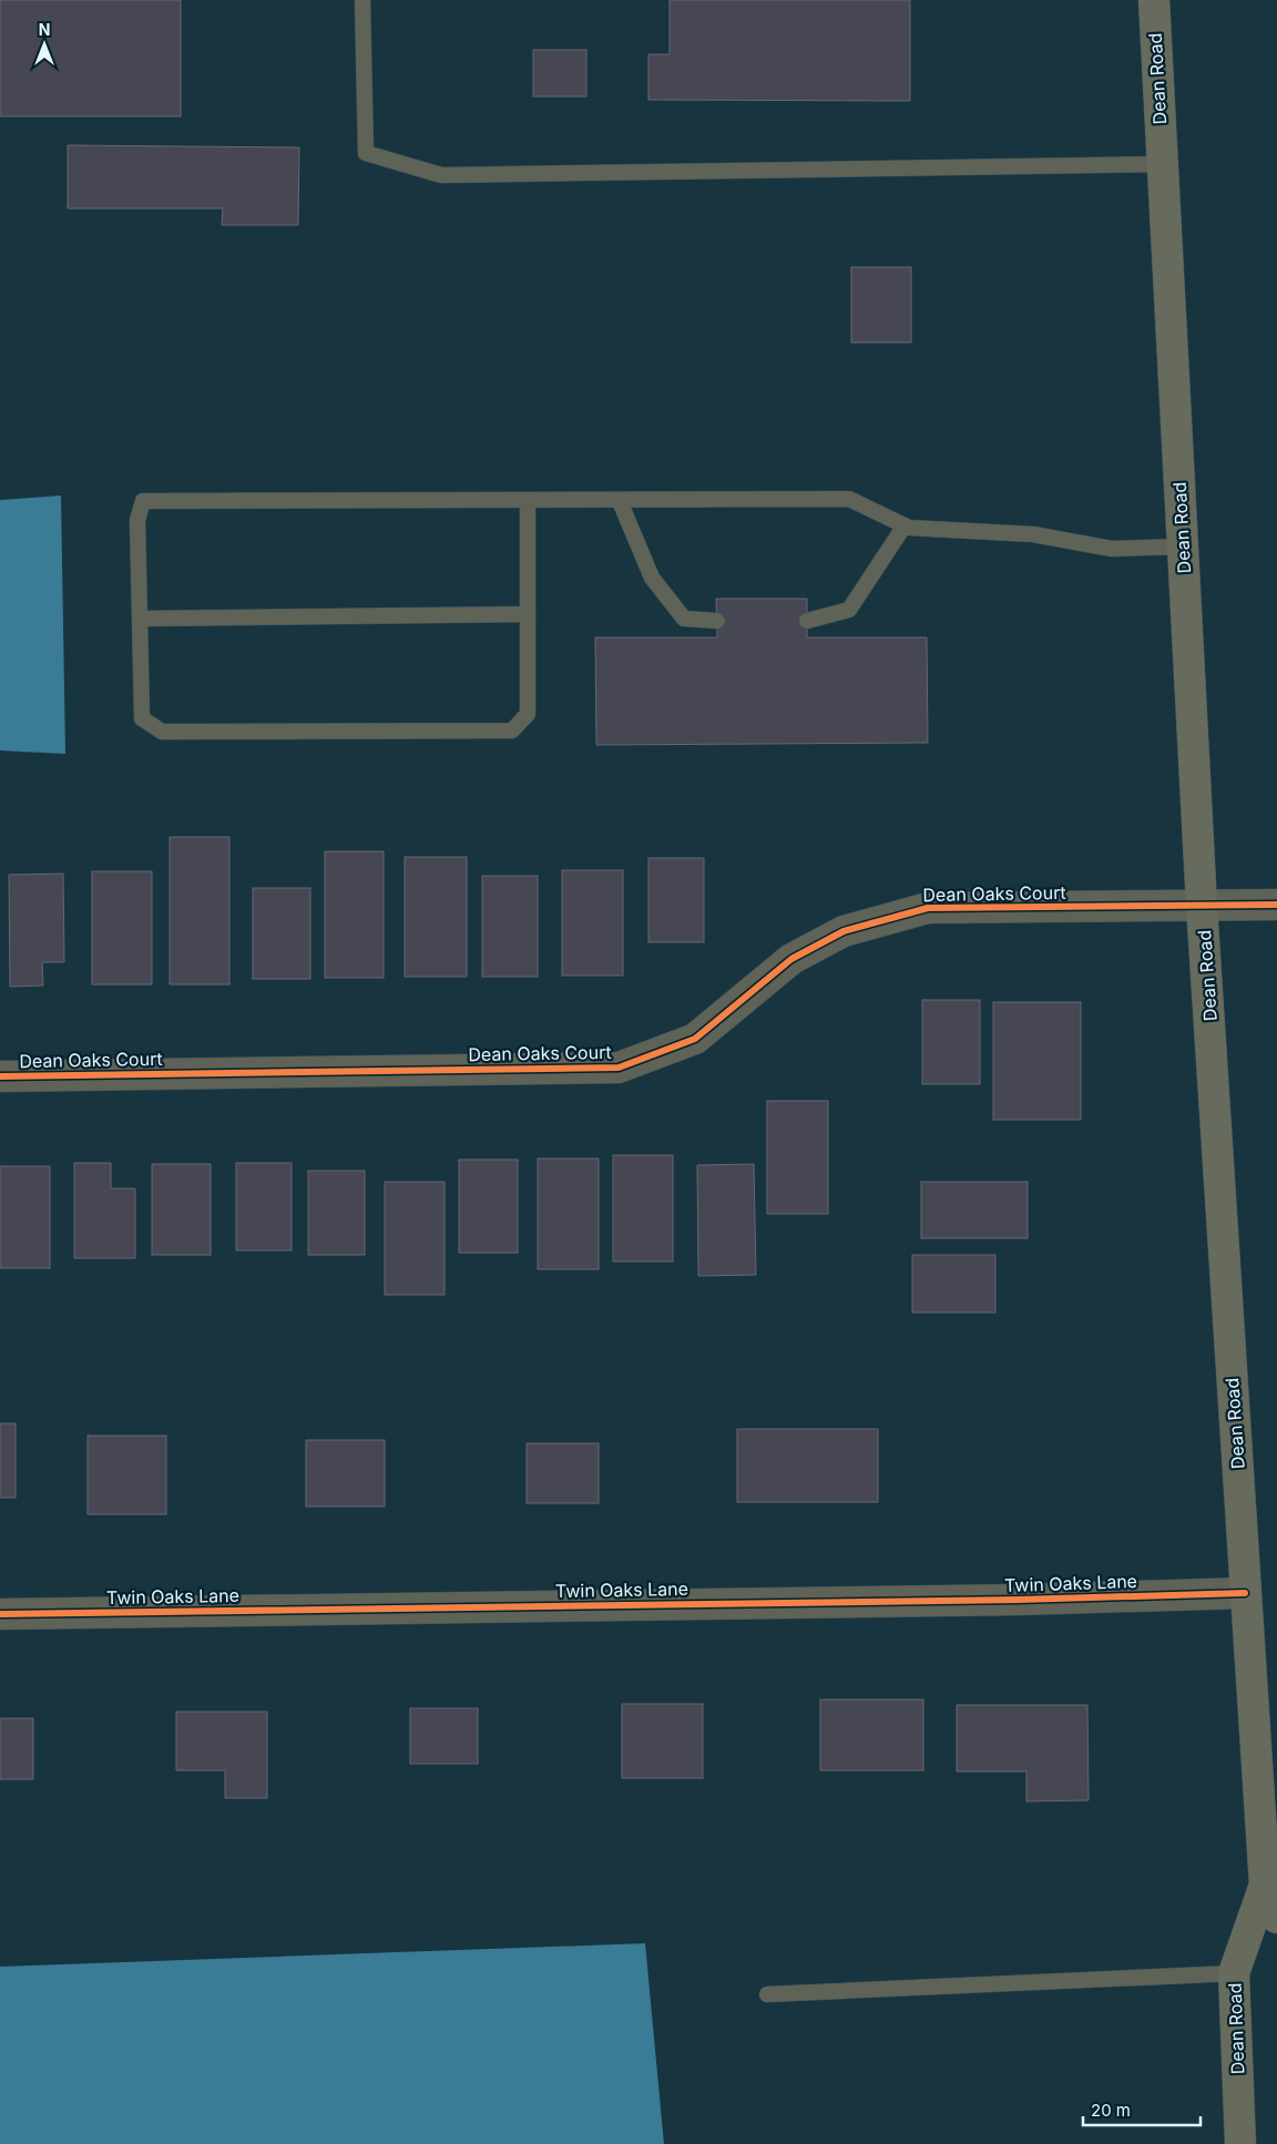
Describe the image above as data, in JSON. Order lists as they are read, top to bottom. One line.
{"streets":{"main road":["Dean Road"],"street":["Dean Oaks Court","Twin Oaks Lane"]},"crossings":[["Dean Road","Dean Oaks Court"],["Dean Road","Twin Oaks Lane"]],"scale_bar":"20 m","north":"top"}
